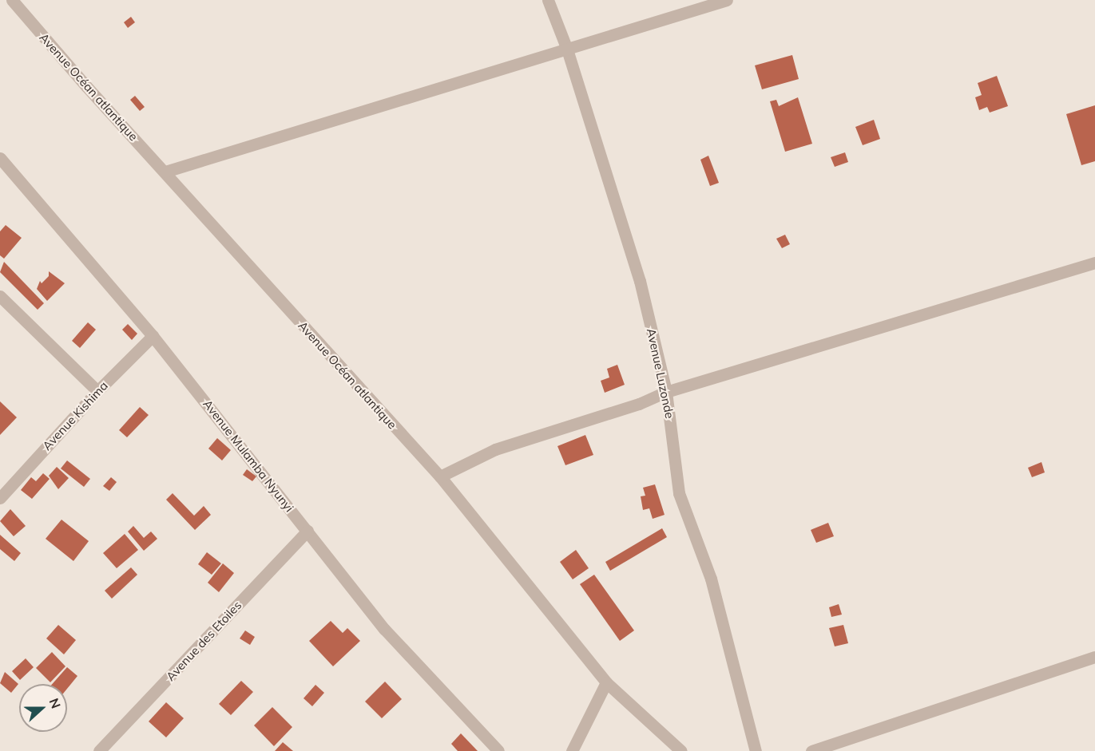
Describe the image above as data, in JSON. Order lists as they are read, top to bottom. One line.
{"streets":{"street":["Avenue Océan atlantique","Avenue Luzonde","Avenue Kishima","Avenue Mulamba Nyunyi","Avenue des Etoiles"]},"crossings":[["Avenue Kishima","Avenue Mulamba Nyunyi"],["Avenue Mulamba Nyunyi","Avenue des Etoiles"]],"north":"right"}
